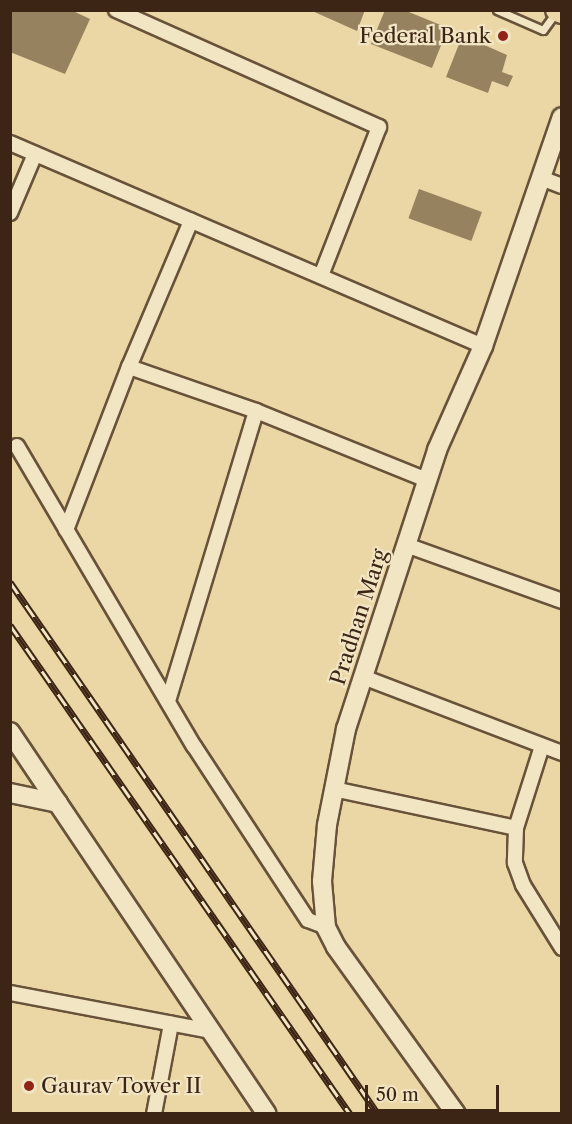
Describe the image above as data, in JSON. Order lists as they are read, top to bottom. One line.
{"streets":{"street":["Pradhan Marg"]},"places":["Federal Bank","Gaurav Tower II"],"scale_bar":"50 m"}
